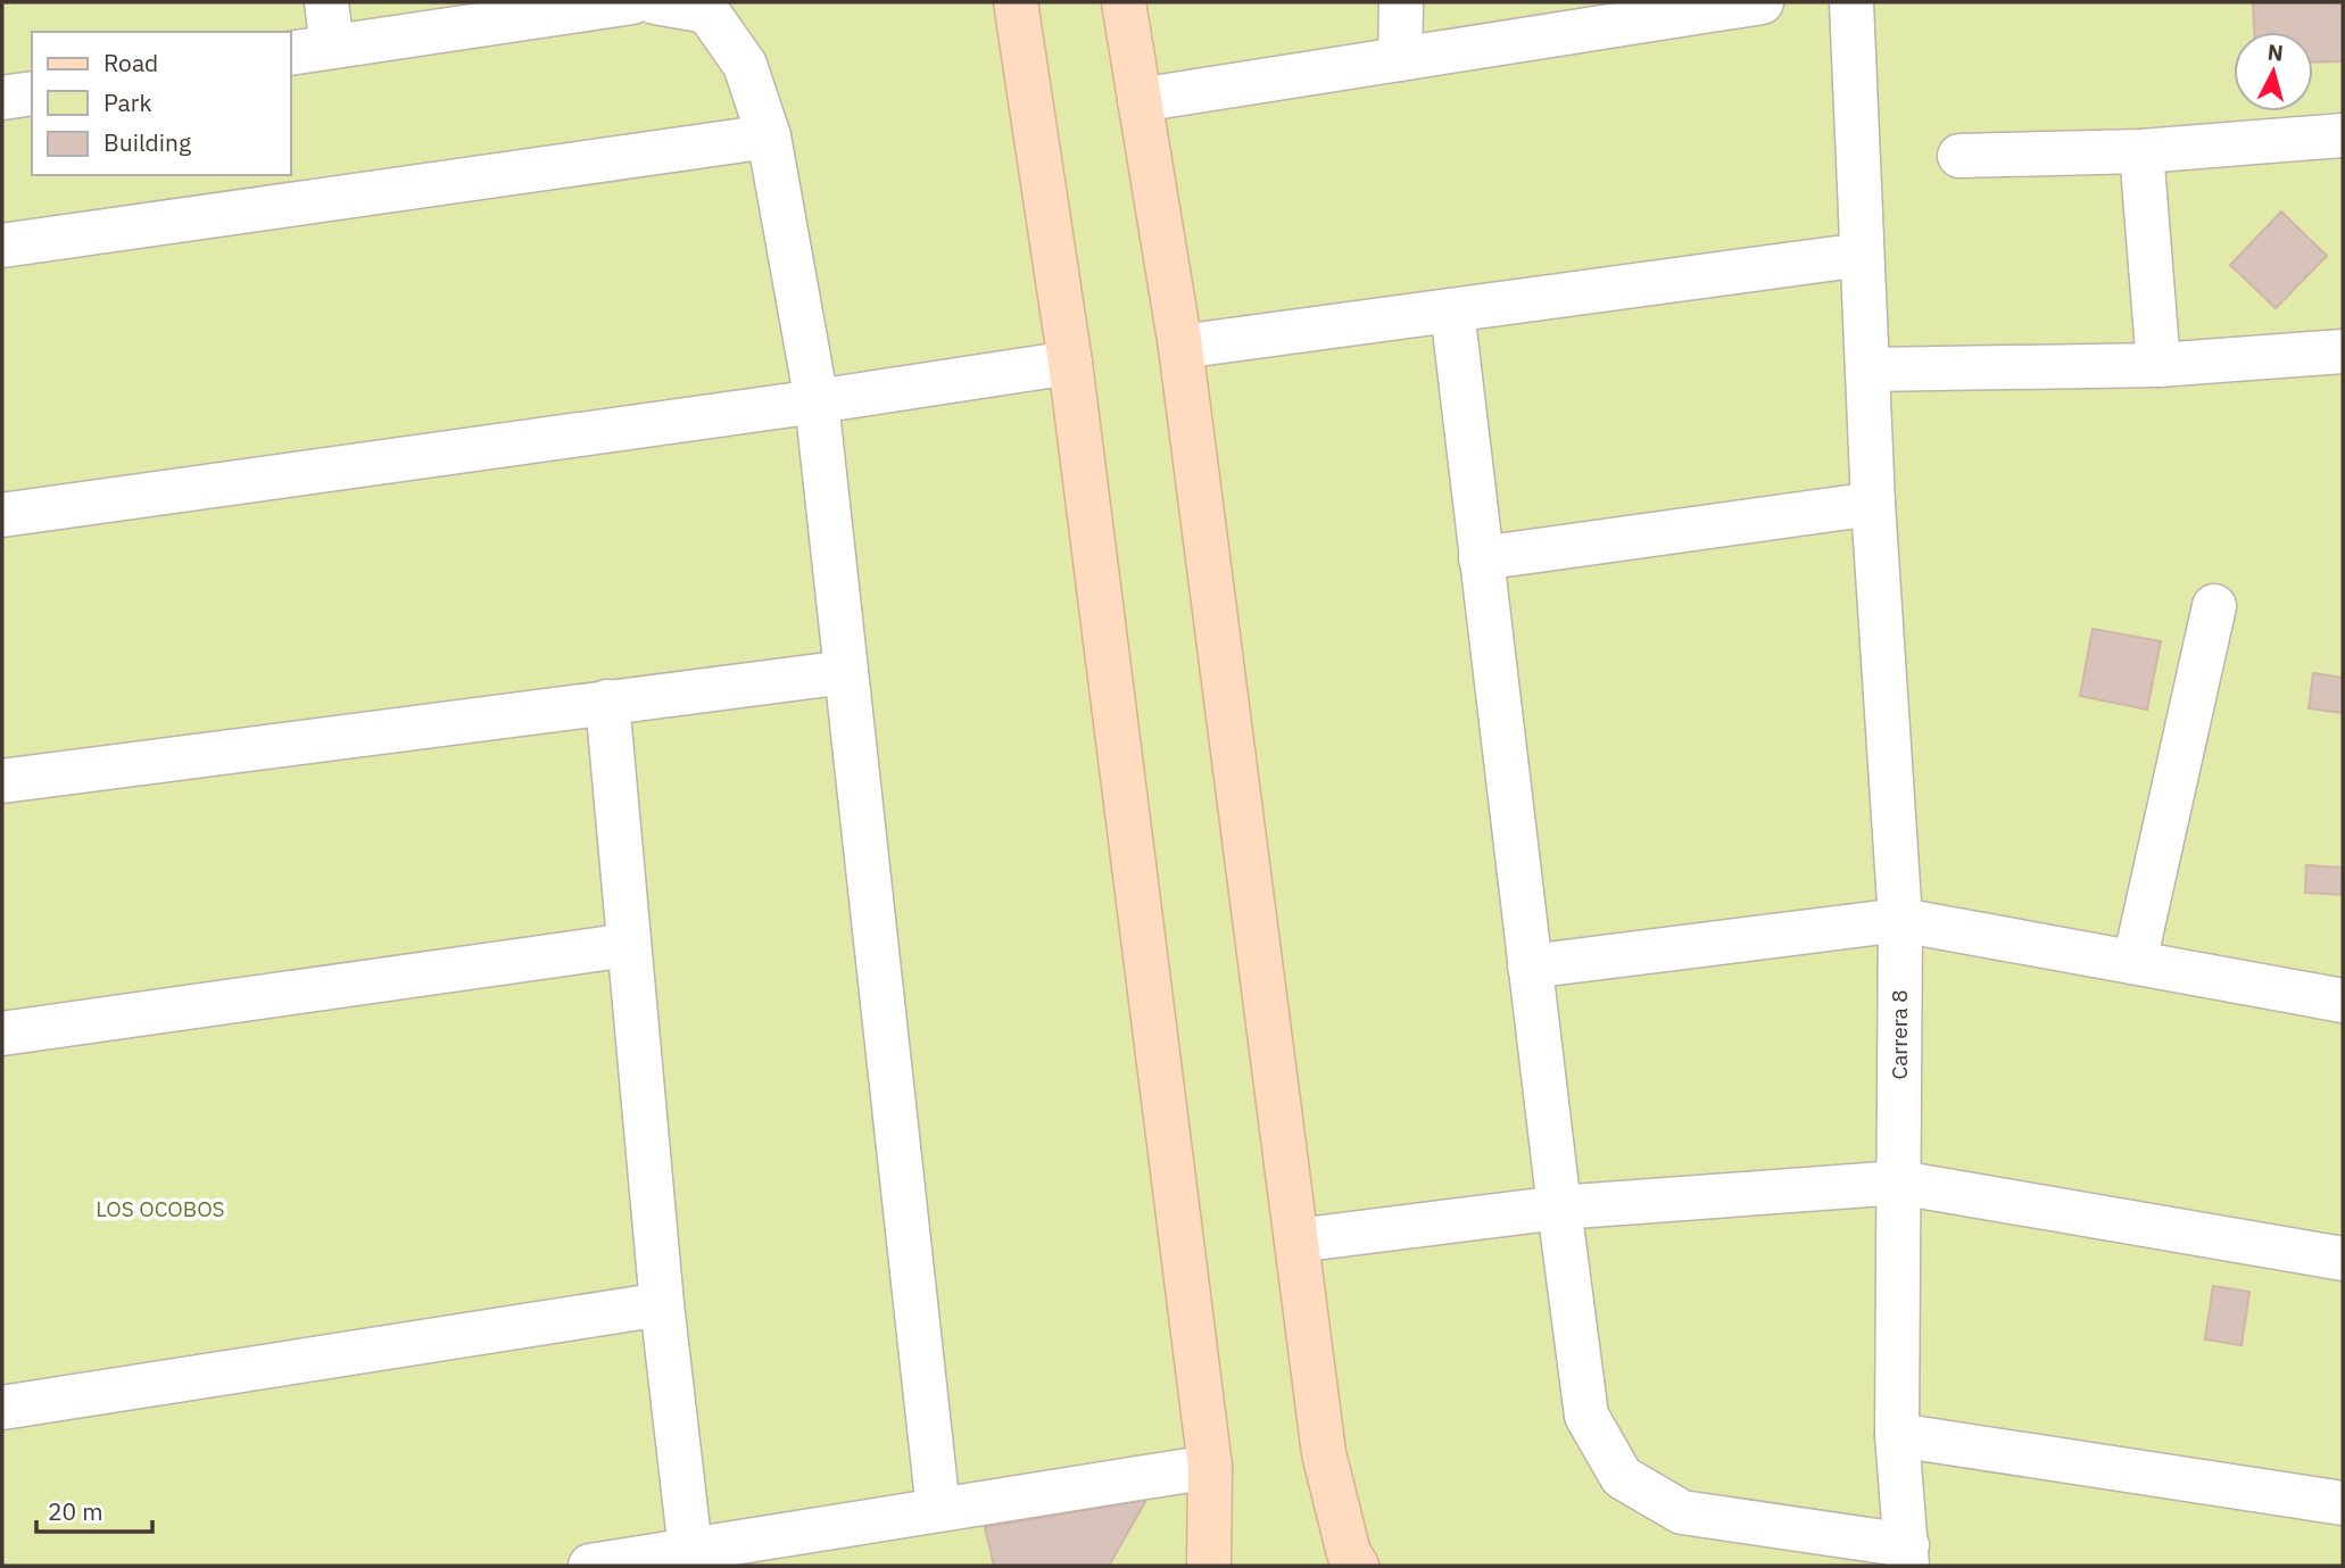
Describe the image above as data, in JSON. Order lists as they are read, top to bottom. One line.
{"streets":{"street":["Carrera 8"]},"parks":["LOS OCOBOS"],"legend":["Road","Park","Building"],"scale_bar":"20 m","north":"top"}
